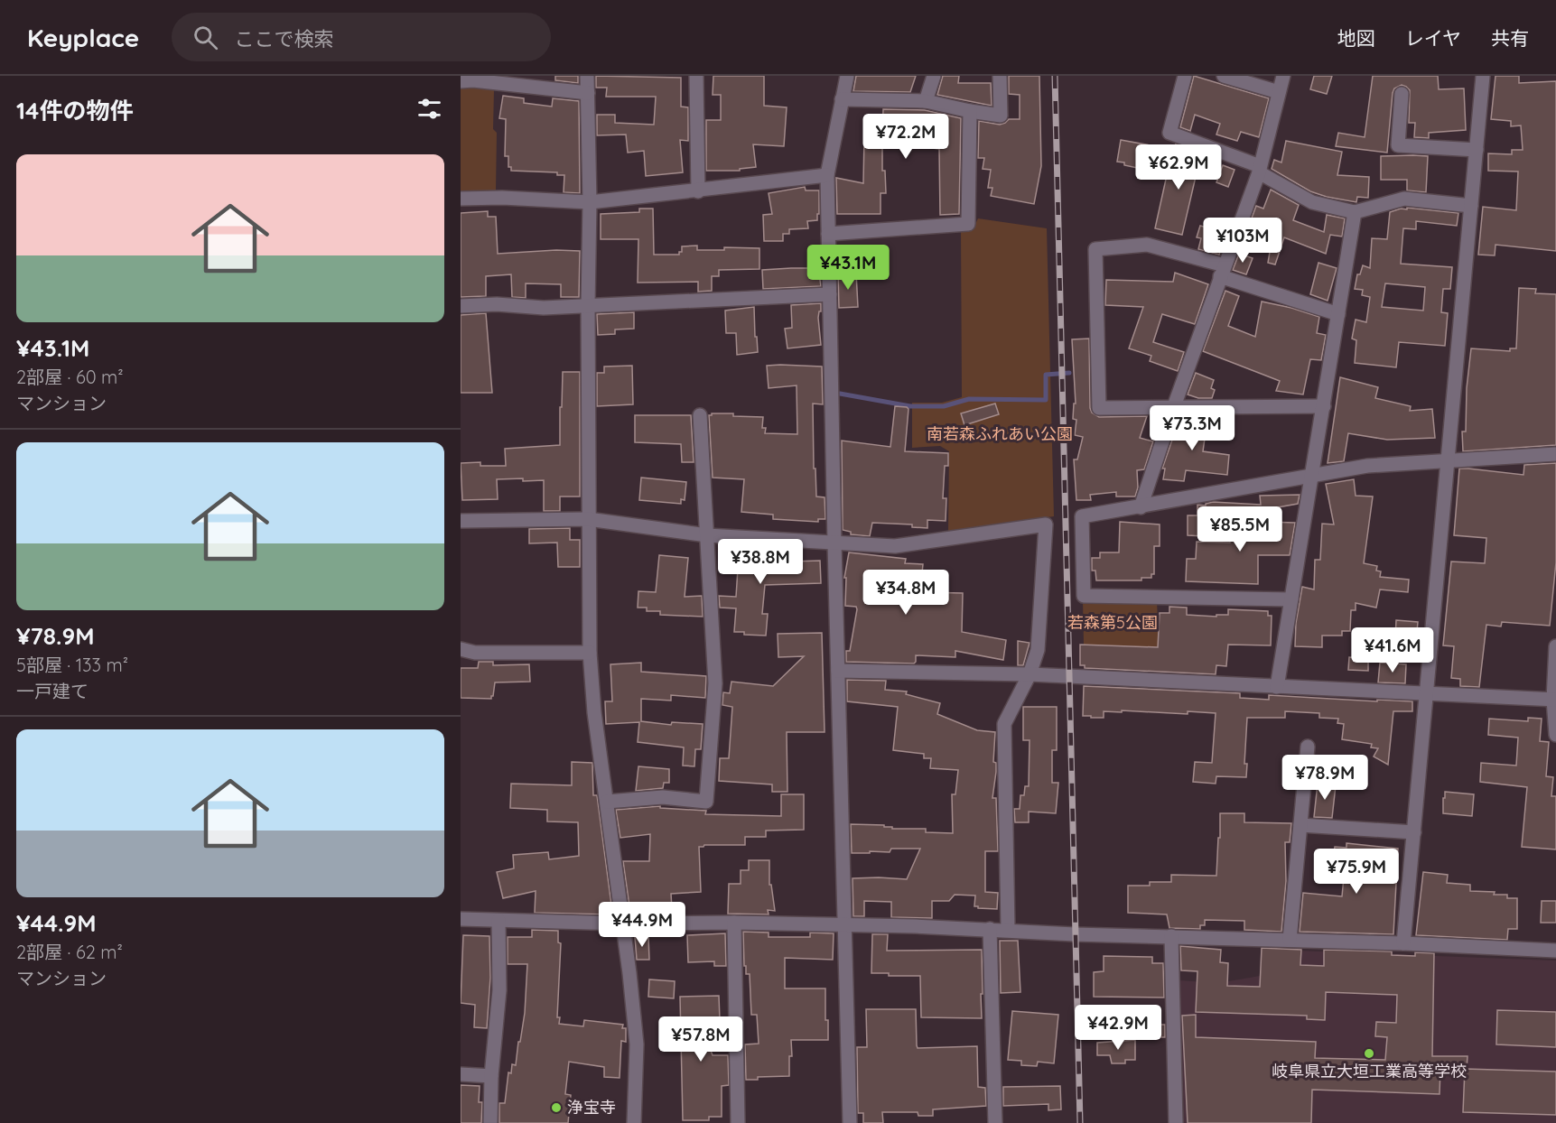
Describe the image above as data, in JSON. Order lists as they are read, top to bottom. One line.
{"parks":["南若森ふれあい公園","若森第5公園"],"places":["岐阜県立大垣工業高等学校","浄宝寺"],"page":{"header":"Keyplace","search":"ここで検索","nav":["地図","レイヤ","共有"],"heading":"14件の物件","price":["¥72.2M","¥62.9M","¥103M","¥43.1M","¥73.3M","¥85.5M","¥38.8M","¥34.8M","¥41.6M","¥78.9M","¥75.9M","¥44.9M","¥42.9M","¥57.8M"],"list":[{"name":"¥43.1M","note":"2部屋 · 60 m² · マンション"},{"name":"¥78.9M","note":"5部屋 · 133 m² · 一戸建て"},{"name":"¥44.9M","note":"2部屋 · 62 m² · マンション"}]}}
